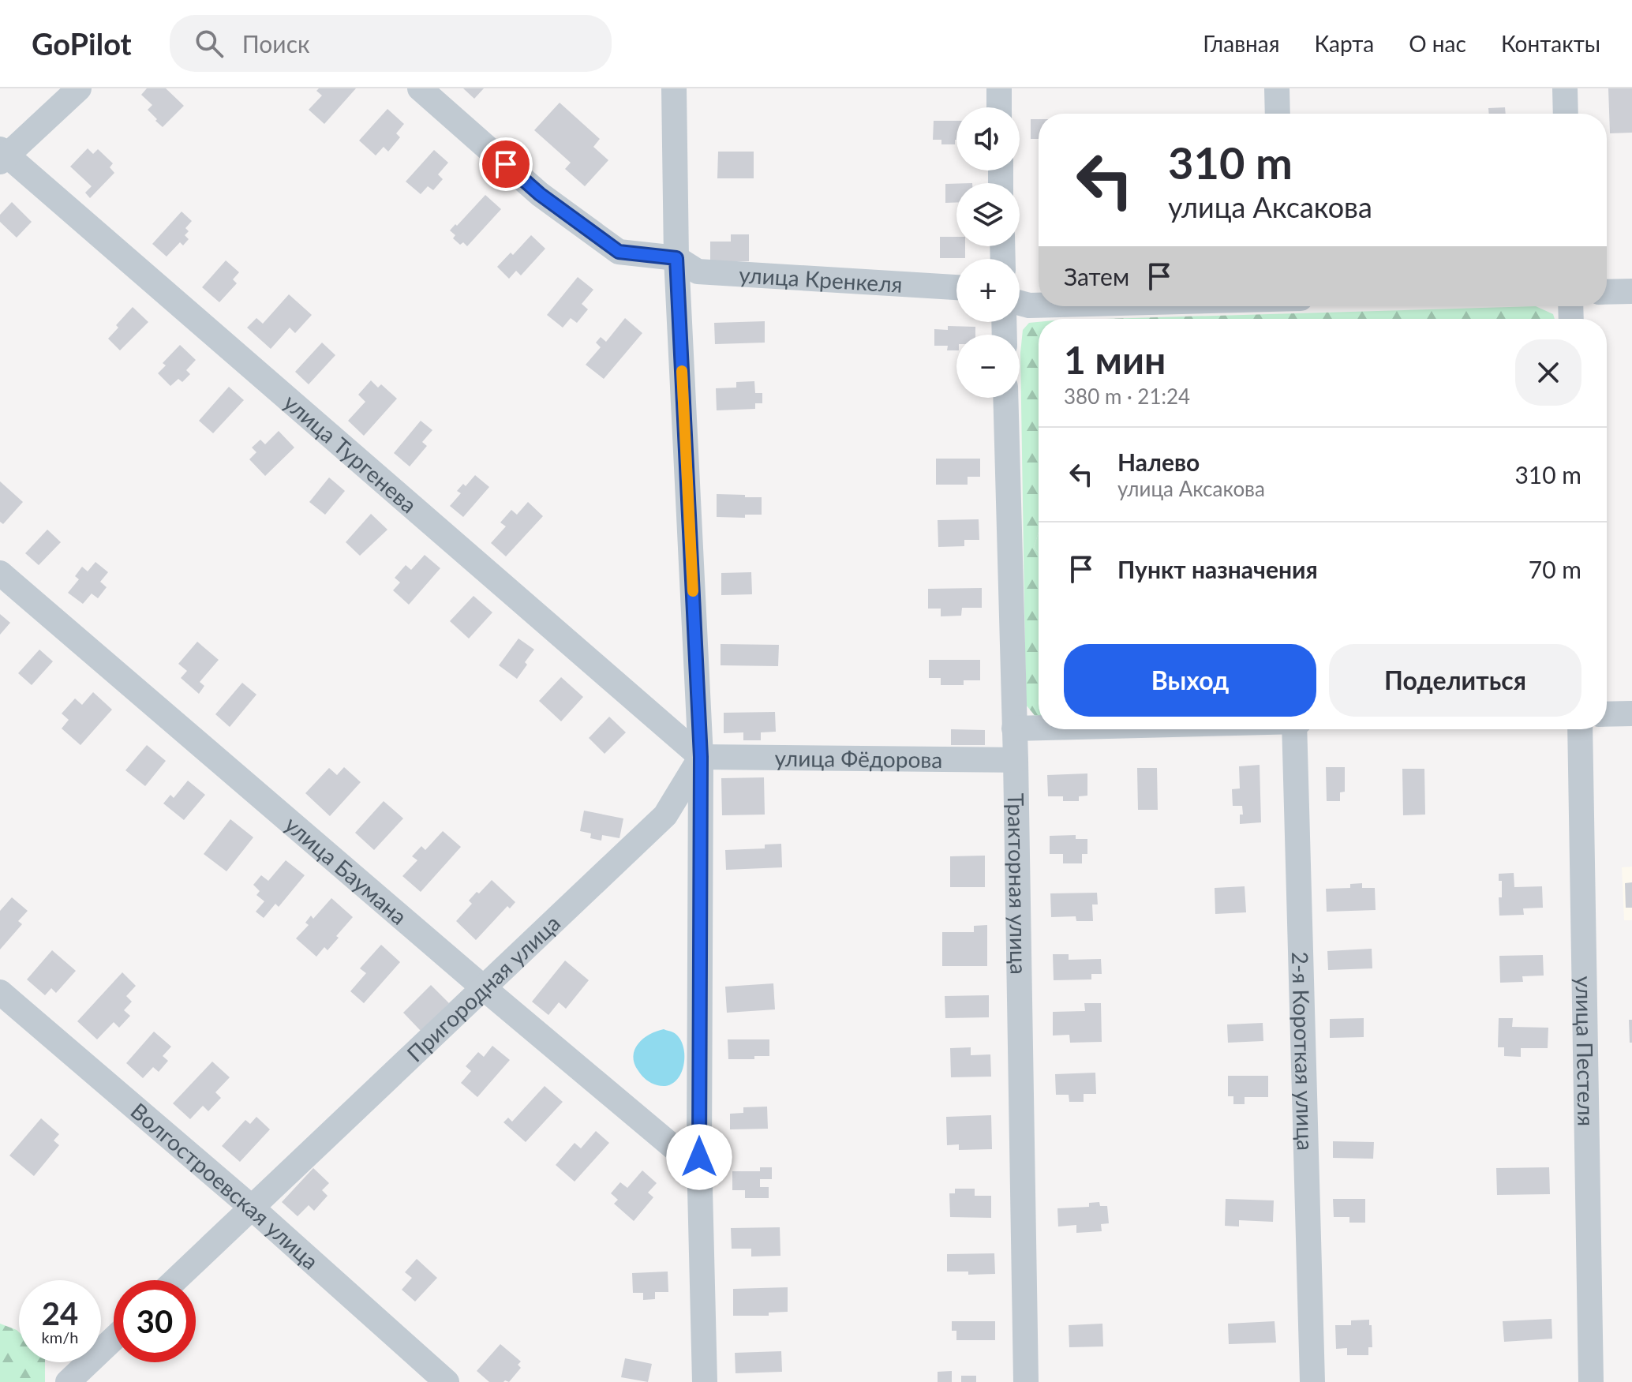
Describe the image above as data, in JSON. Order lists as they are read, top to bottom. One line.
{"streets":{"street":["улица Кренкеля","улица Тургенева","улица Фёдорова","улица Баумана","Тракторная улица","Пригородная улица","2-я Короткая улица","улица Пестеля","Волгостроевская улица"]},"crossings":[["улица Тургенева","улица Фёдорова"],["улица Тургенева","Пригородная улица"],["улица Фёдорова","Тракторная улица"],["улица Фёдорова","Пригородная улица"],["улица Баумана","Пригородная улица"],["Пригородная улица","Волгостроевская улица"]],"page":{"header":"GoPilot","search":"Поиск","nav":["Главная","Карта","О нас","Контакты"],"map_buttons":["+","−"],"turn":["310 m","улица Аксакова"],"then":"Затем","heading":["1 мин","380 m · 21:24"],"list":[{"name":"Налево","note":"улица Аксакова","value":"310 m"},{"name":"Пункт назначения","value":"70 m"}],"buttons":["Выход","Поделиться"],"speed":"24 km/h","limit":"30"}}
